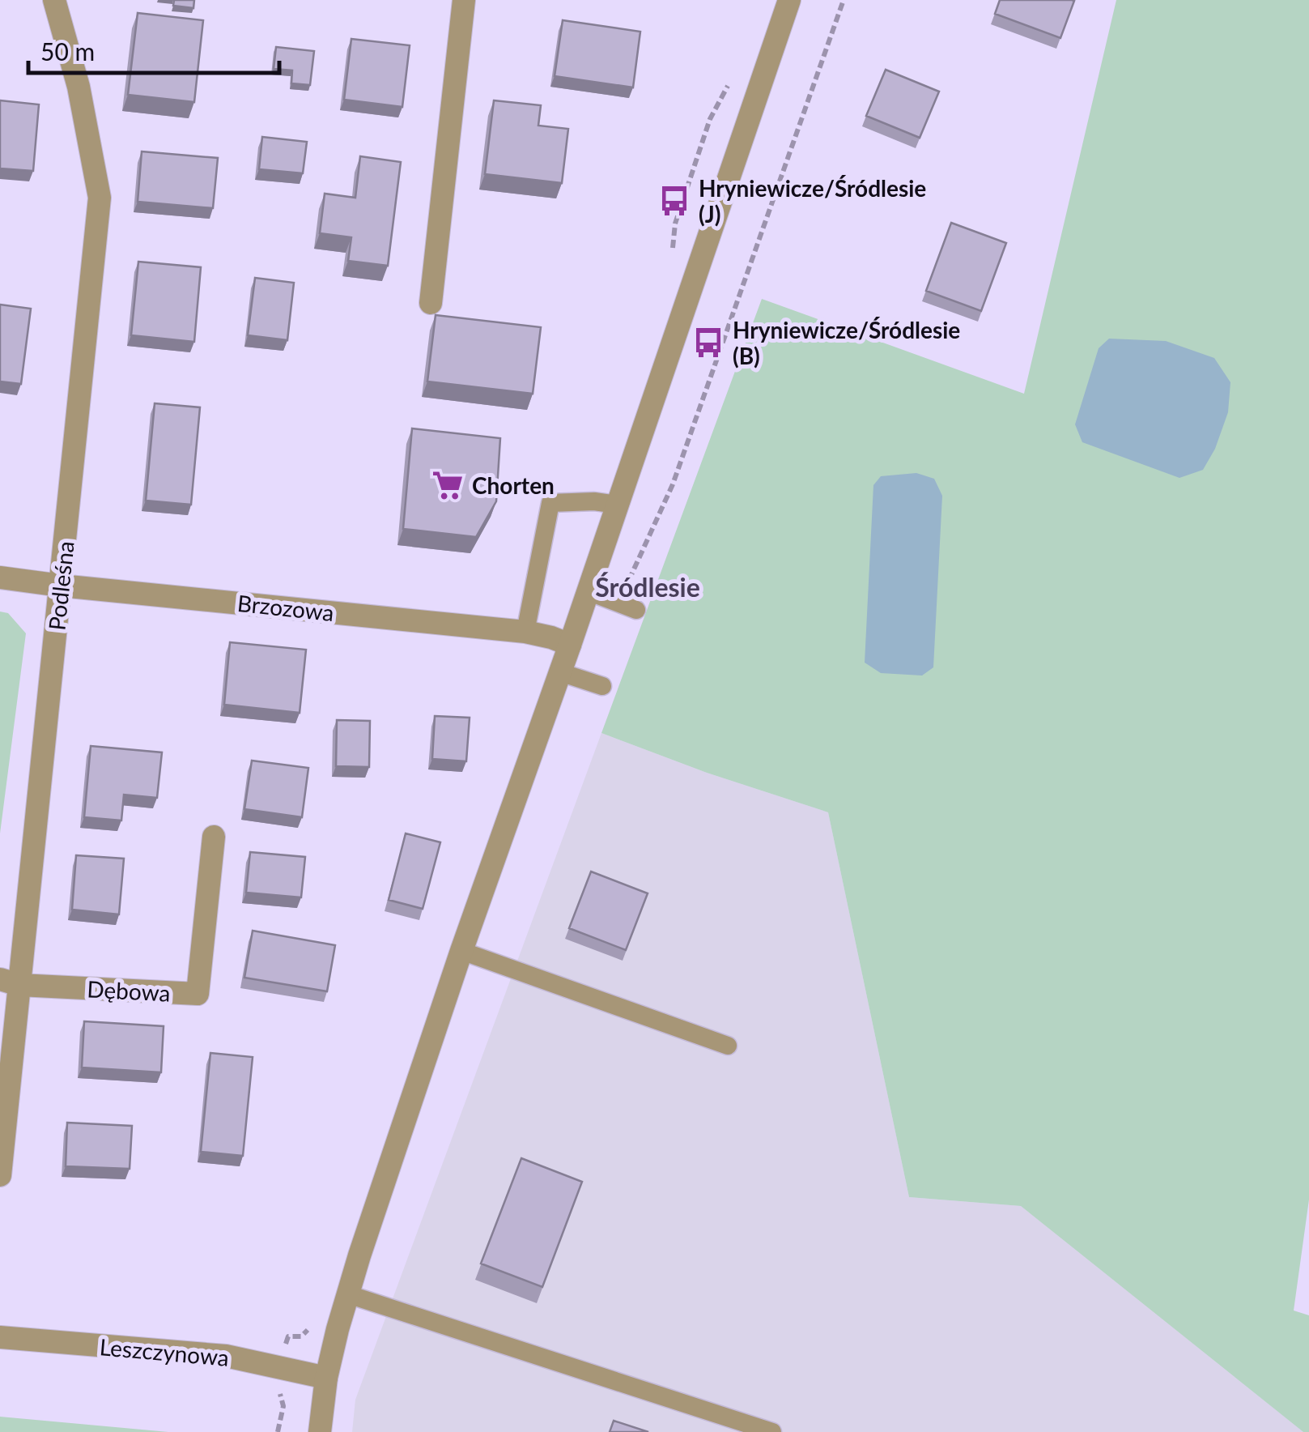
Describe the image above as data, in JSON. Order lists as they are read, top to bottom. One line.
{"streets":{"street":["Podleśna","Brzozowa","Dębowa","Leszczynowa"]},"crossings":[["Podleśna","Brzozowa"],["Podleśna","Dębowa"]],"districts":["Śródlesie"],"places":{"bus stop":["Hryniewicze/Śródlesie (J)","Hryniewicze/Śródlesie (B)"],"supermarket":["Chorten"]},"scale_bar":"50 m"}
